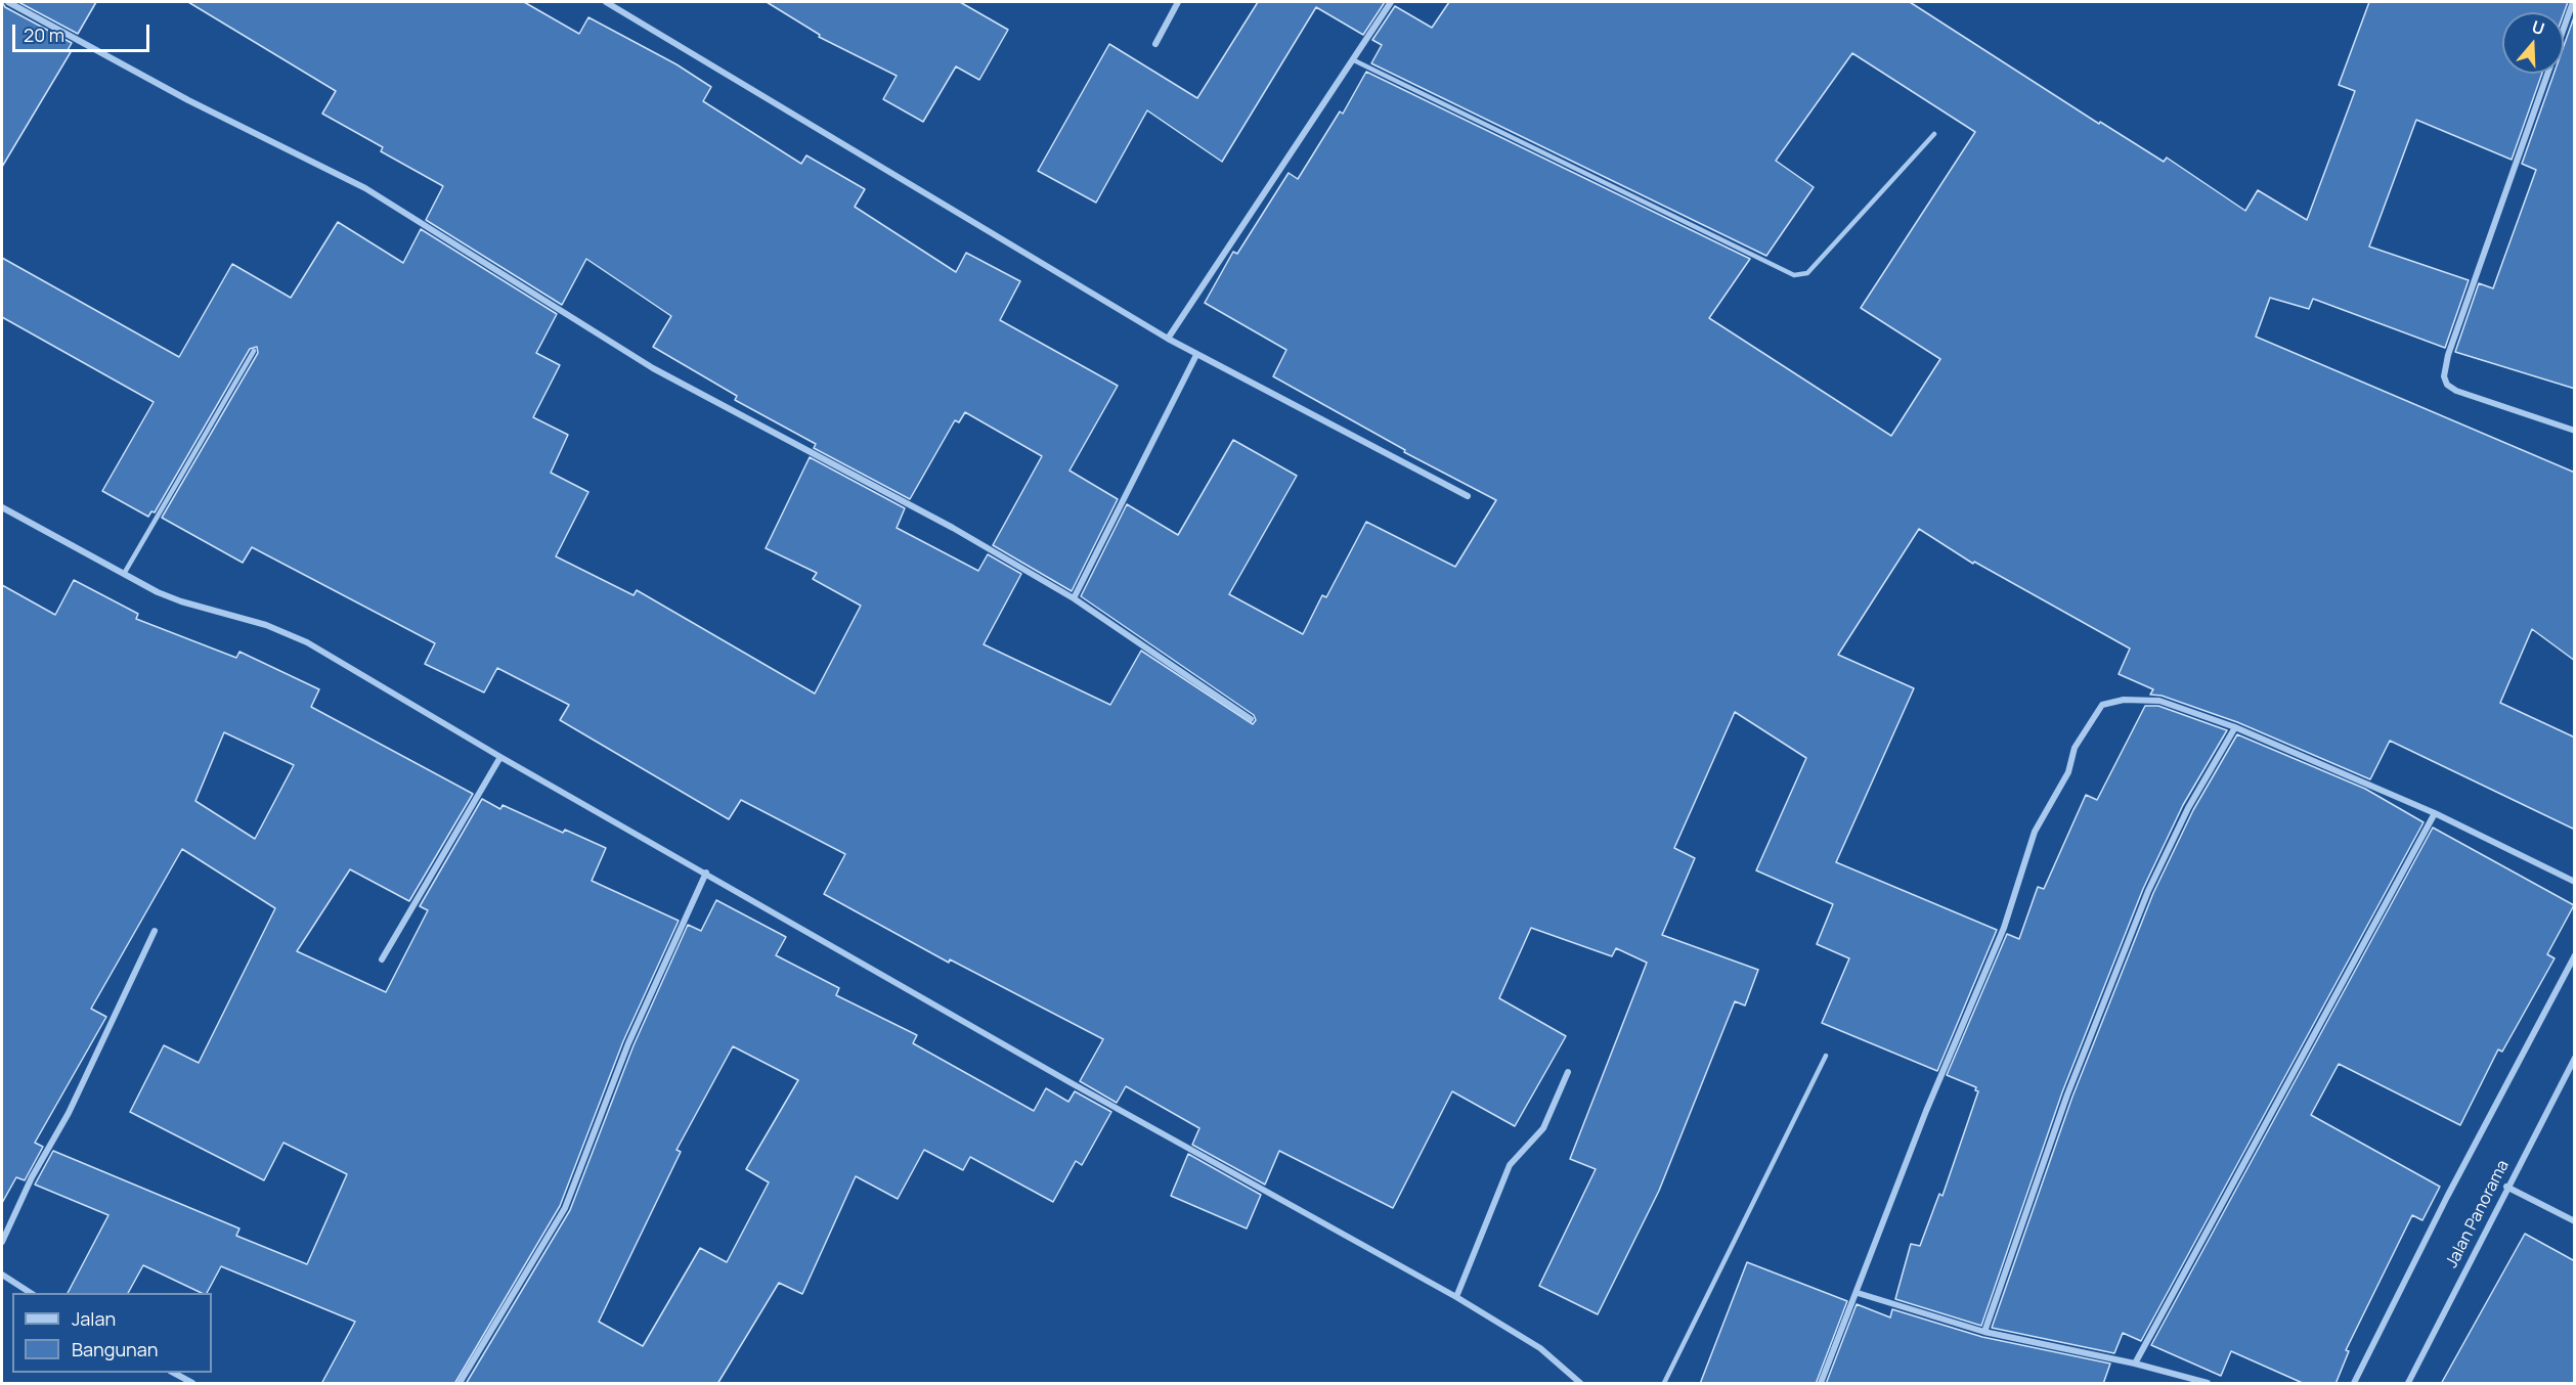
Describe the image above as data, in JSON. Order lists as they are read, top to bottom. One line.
{"streets":{"street":["Jalan Panorama"]},"legend":["Jalan","Bangunan"],"scale_bar":"20 m","north":"top"}
